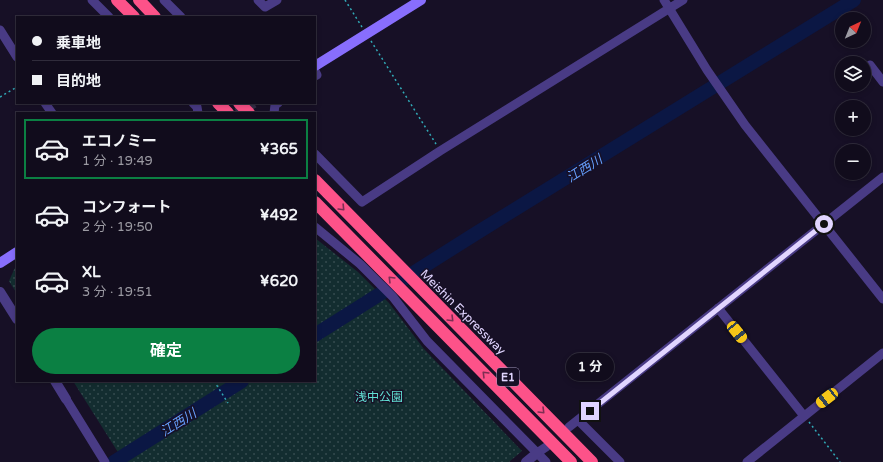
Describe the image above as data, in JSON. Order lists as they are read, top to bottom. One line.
{"streets":{"highway":["Meishin Expressway","E1"]},"water":["江西川"],"parks":["浅中公園"],"north":"top right","page":{"map_buttons":["+","−"],"banner":["乗車地","目的地"],"list":[{"name":"エコノミー","note":"1 分 · 19:49","value":"¥365"},{"name":"コンフォート","note":"2 分 · 19:50","value":"¥492"},{"name":"XL","note":"3 分 · 19:51","value":"¥620"}],"buttons":"確定","bubble":"1 分"}}
